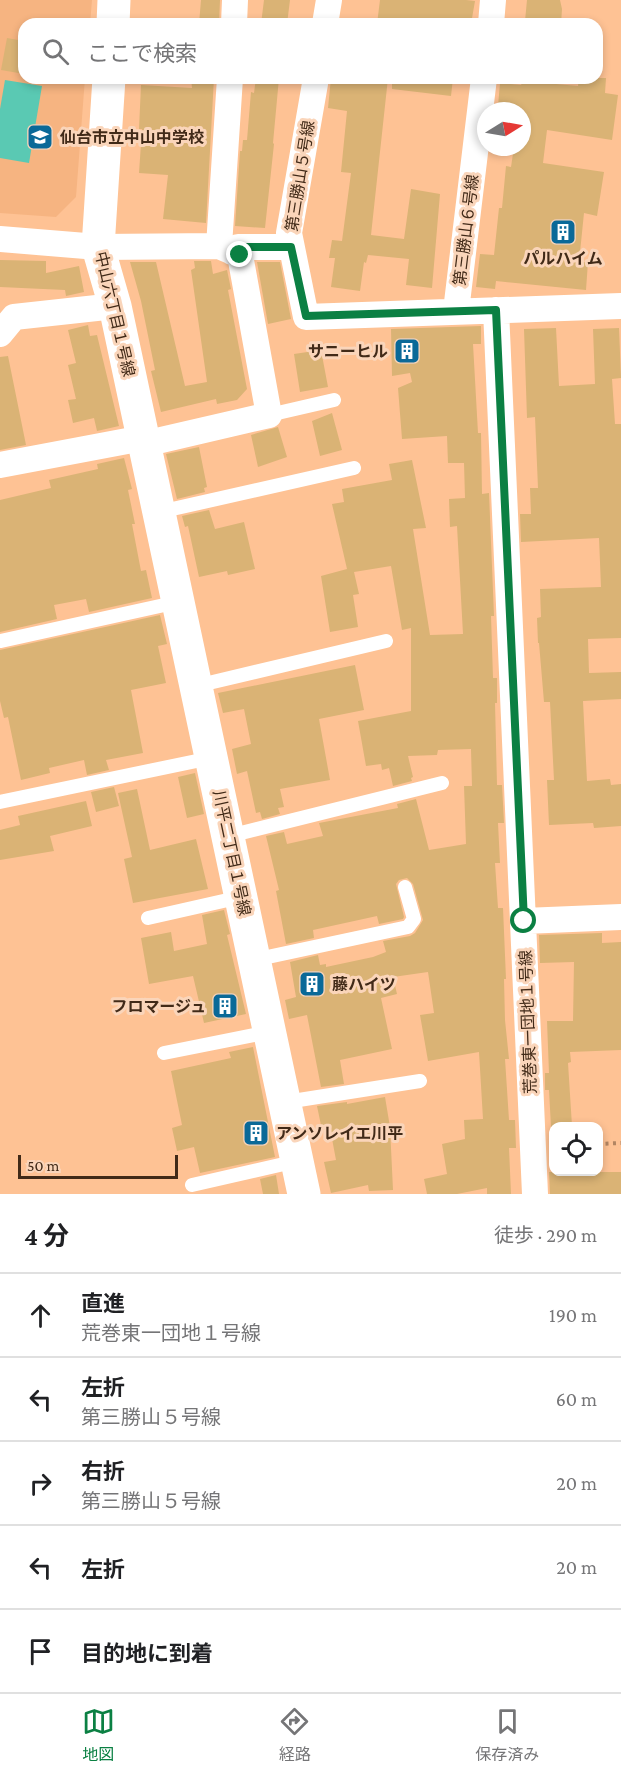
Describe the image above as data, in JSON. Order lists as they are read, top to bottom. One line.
{"streets":{"street":["第三勝山５号線","第三勝山６号線","中山六丁目１号線","川平二丁目１号線","荒巻東一団地１号線"]},"crossings":[["第三勝山５号線","第三勝山６号線"],["第三勝山５号線","荒巻東一団地１号線"],["中山六丁目１号線","川平二丁目１号線"]],"places":{"school or university":["仙台市立中山中学校"],"building":["パルハイム","サニーヒル","藤ハイツ","フロマージュ","アンソレイエ川平"]},"scale_bar":"50 m","north":"right","page":{"search":"ここで検索","scale":"50 m","heading":["4 分","徒歩 · 290 m"],"list":[["直進","荒巻東一団地１号線","190 m"],["左折","第三勝山５号線","60 m"],["右折","第三勝山５号線","20 m"],["左折","20 m"],"目的地に到着"],"nav":["地図","経路","保存済み"]}}
